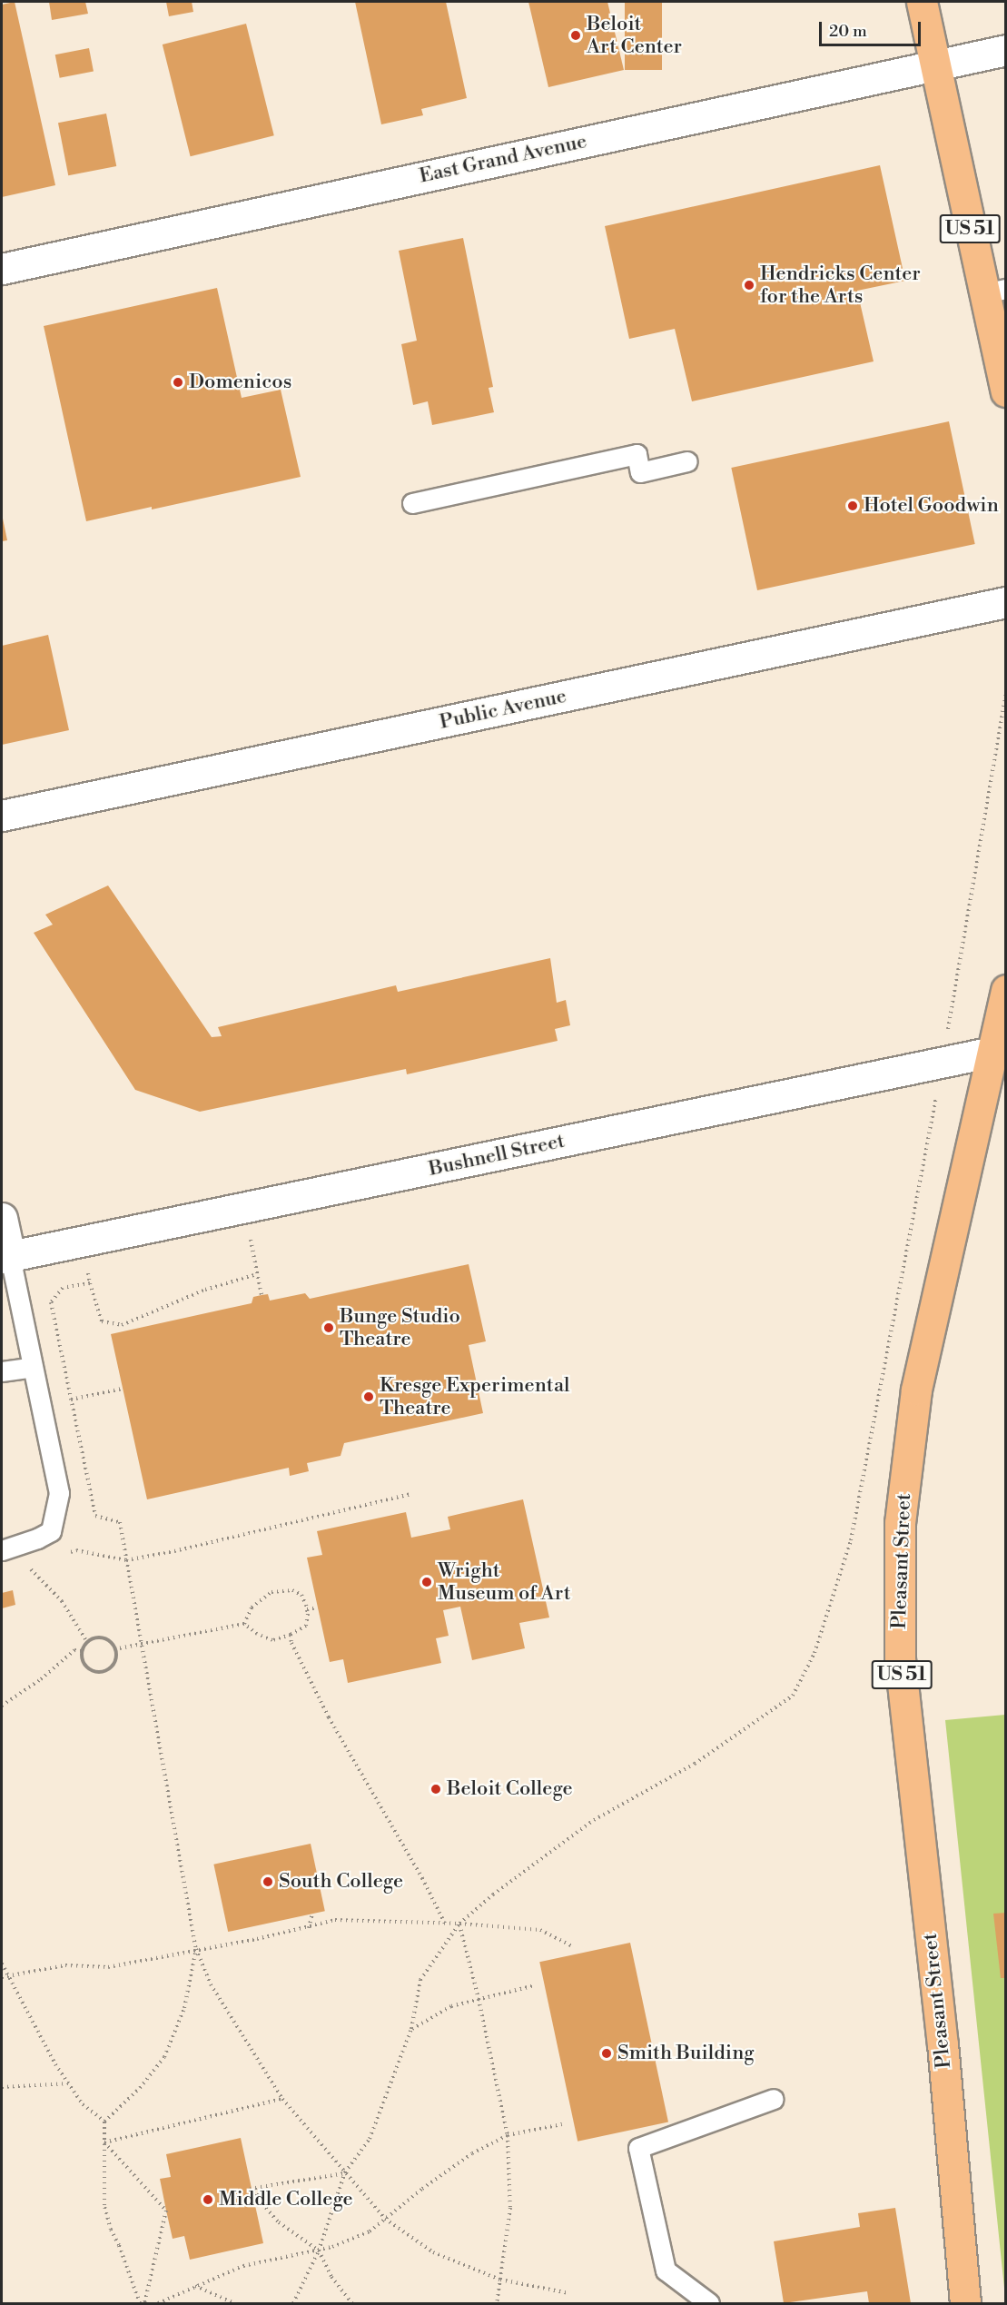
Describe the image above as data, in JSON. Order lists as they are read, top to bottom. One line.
{"streets":{"main road":["US 51","Pleasant Street"],"street":["East Grand Avenue","Public Avenue","Bushnell Street"]},"crossings":[["East Grand Avenue","US 51"],["Bushnell Street","Pleasant Street"]],"places":["Beloit Art Center","Hendricks Center for the Arts","Domenicos","Hotel Goodwin","Bunge Studio Theatre","Kresge Experimental Theatre","Wright Museum of Art","Beloit College","South College","Smith Building","Middle College"],"scale_bar":"20 m"}
